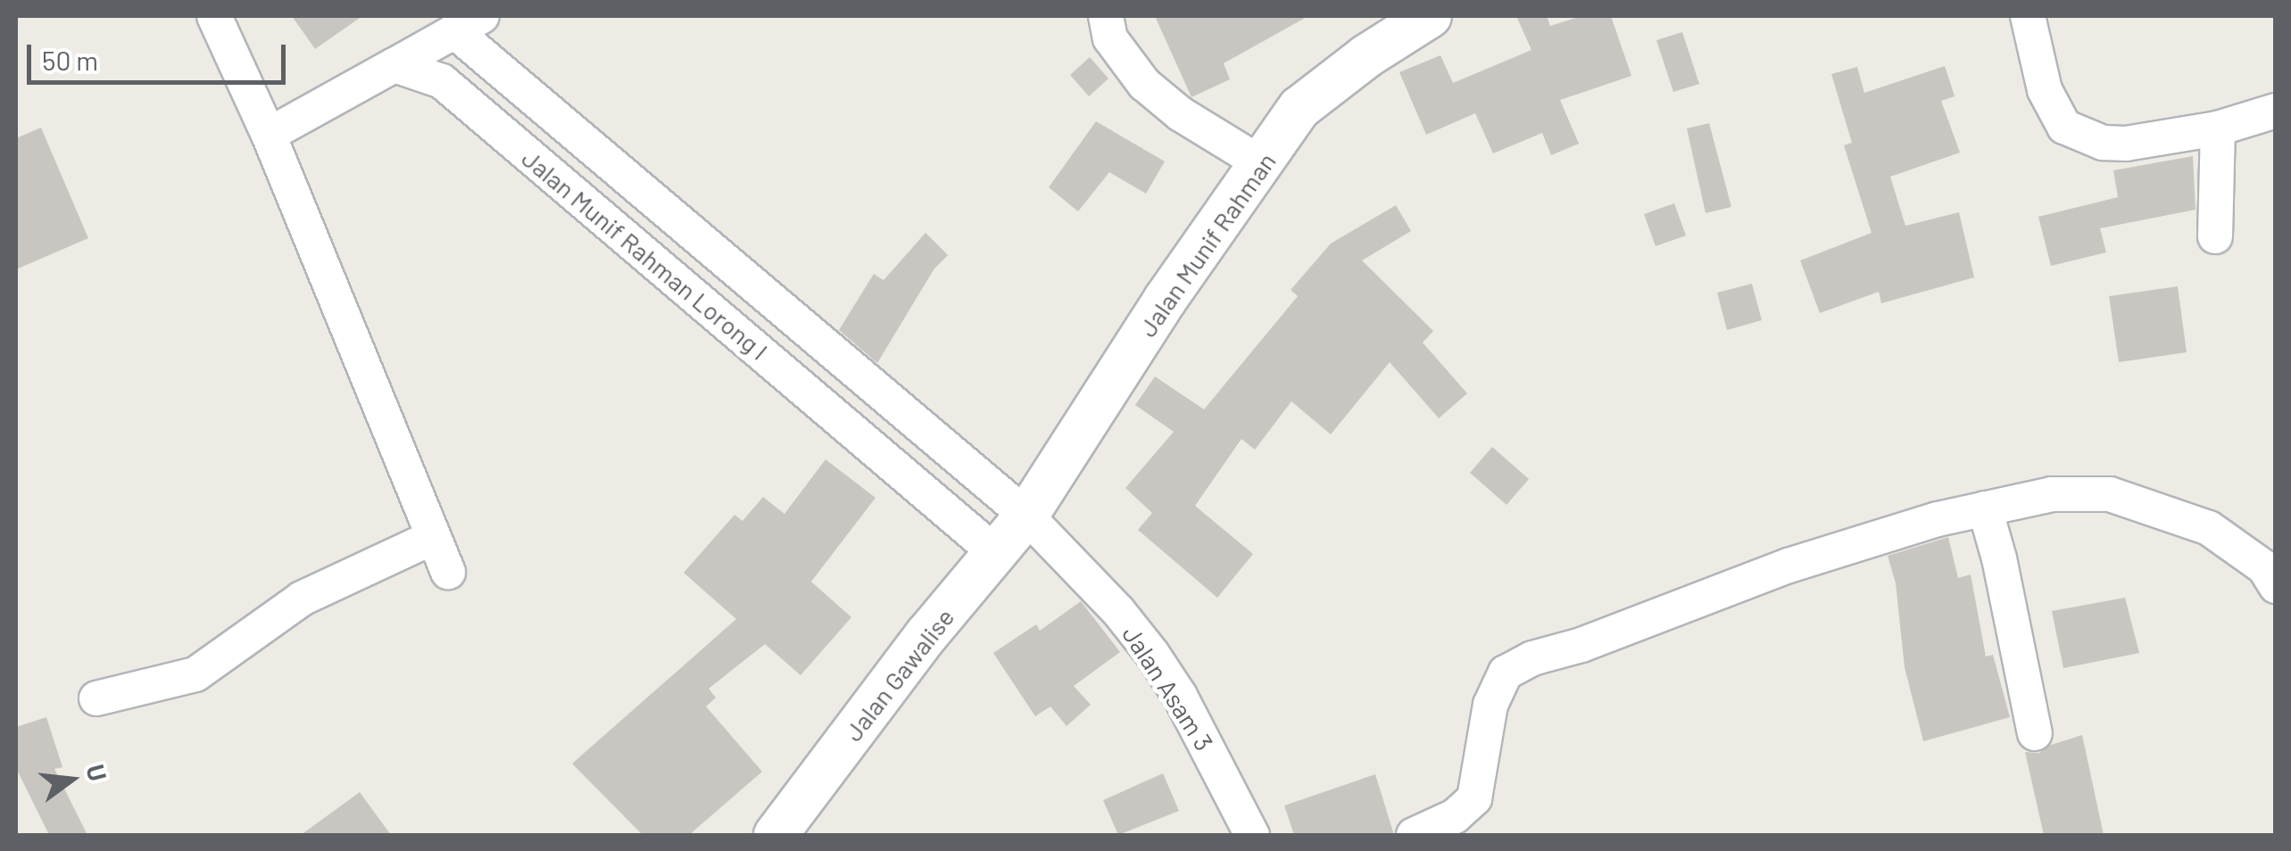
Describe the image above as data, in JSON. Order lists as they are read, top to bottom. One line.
{"streets":{"street":["Jalan Munif Rahman","Jalan Munif Rahman Lorong I","Jalan Gawalise","Jalan Asam 3"]},"crossings":[["Jalan Munif Rahman","Jalan Gawalise"],["Jalan Munif Rahman","Jalan Asam 3"],["Jalan Munif Rahman Lorong I","Jalan Gawalise"],["Jalan Gawalise","Jalan Asam 3"]],"scale_bar":"50 m","north":"right"}
